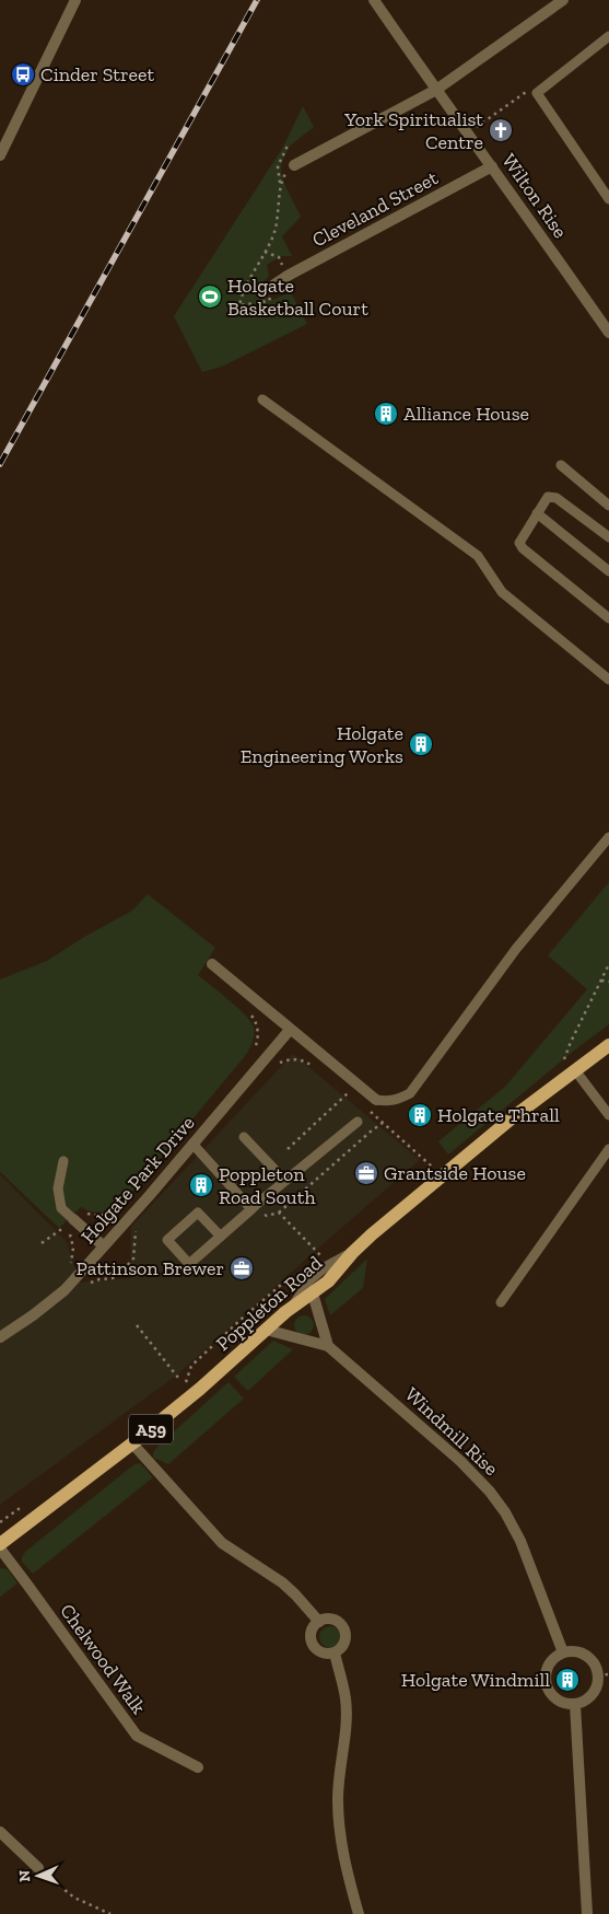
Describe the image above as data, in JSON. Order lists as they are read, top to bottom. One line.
{"streets":{"main road":["Poppleton Road","A59"],"street":["Wilton Rise","Cleveland Street","Holgate Park Drive","Windmill Rise","Chelwood Walk"]},"crossings":[["Wilton Rise","Cleveland Street"],["Poppleton Road","Windmill Rise"]],"places":{"bus stop":["Cinder Street"],"church":["York Spiritualist Centre"],"sports":["Holgate Basketball Court"],"building":["Alliance House","Holgate Engineering Works","Holgate Thrall","Poppleton Road South","Holgate Windmill"],"office":["Grantside House","Pattinson Brewer"]},"north":"left"}
